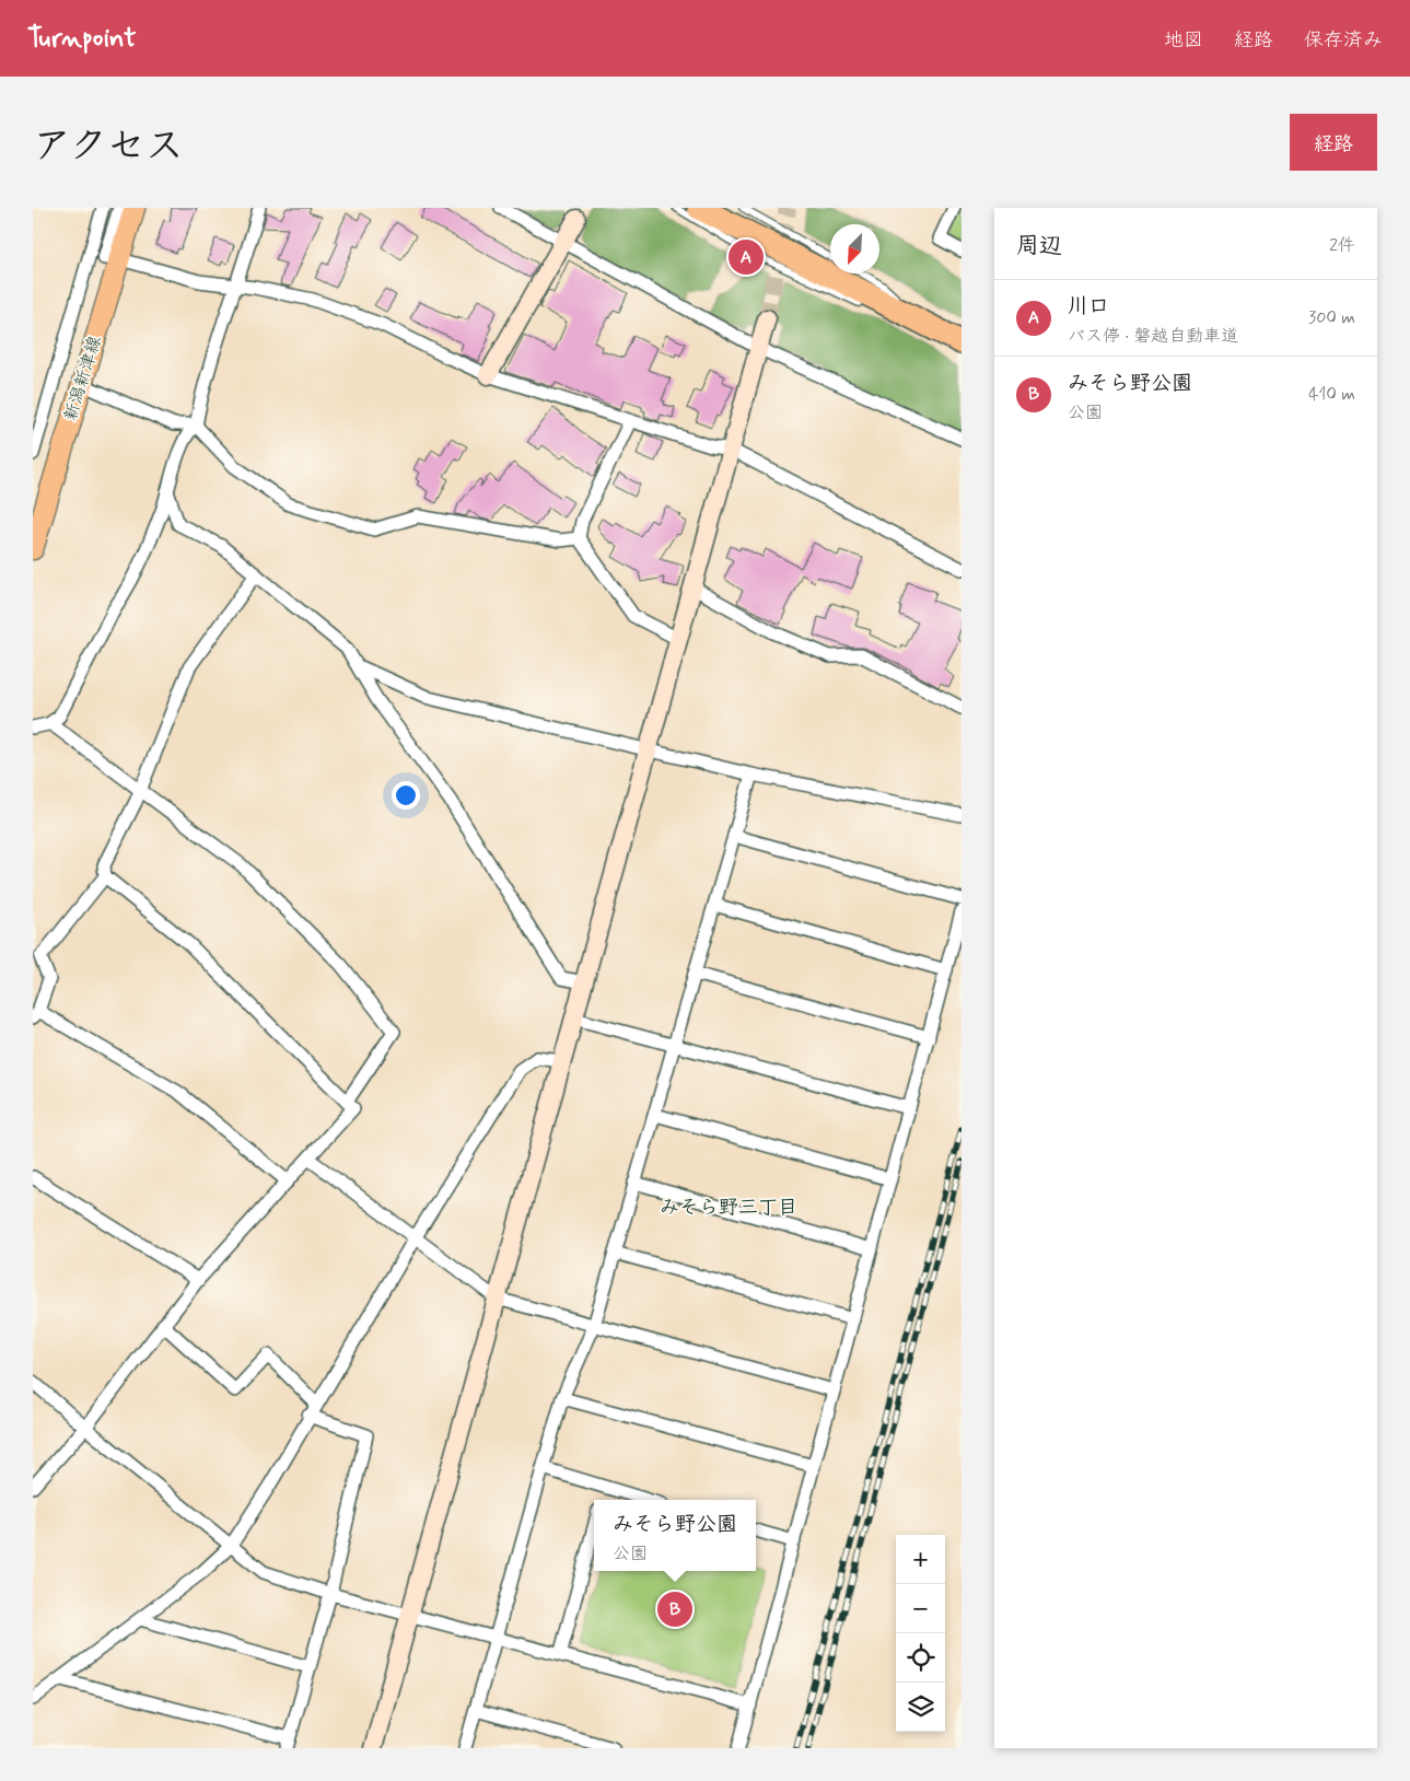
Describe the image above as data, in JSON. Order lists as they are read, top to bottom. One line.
{"streets":{"main road":["新潟新津線"]},"districts":["みそら野三丁目"],"north":"bottom left","page":{"header":"Turnpoint","nav":["地図","経路","保存済み"],"title":"アクセス","buttons":"経路","heading":["周辺","2件"],"pins":["A","B"],"list":[{"mark":"A","name":"川口","note":"バス停 · 磐越自動車道","value":"300 m"},{"mark":"B","name":"みそら野公園","note":"公園","value":"410 m"}],"popup":["みそら野公園","公園"],"map_buttons":["+","−"]}}
